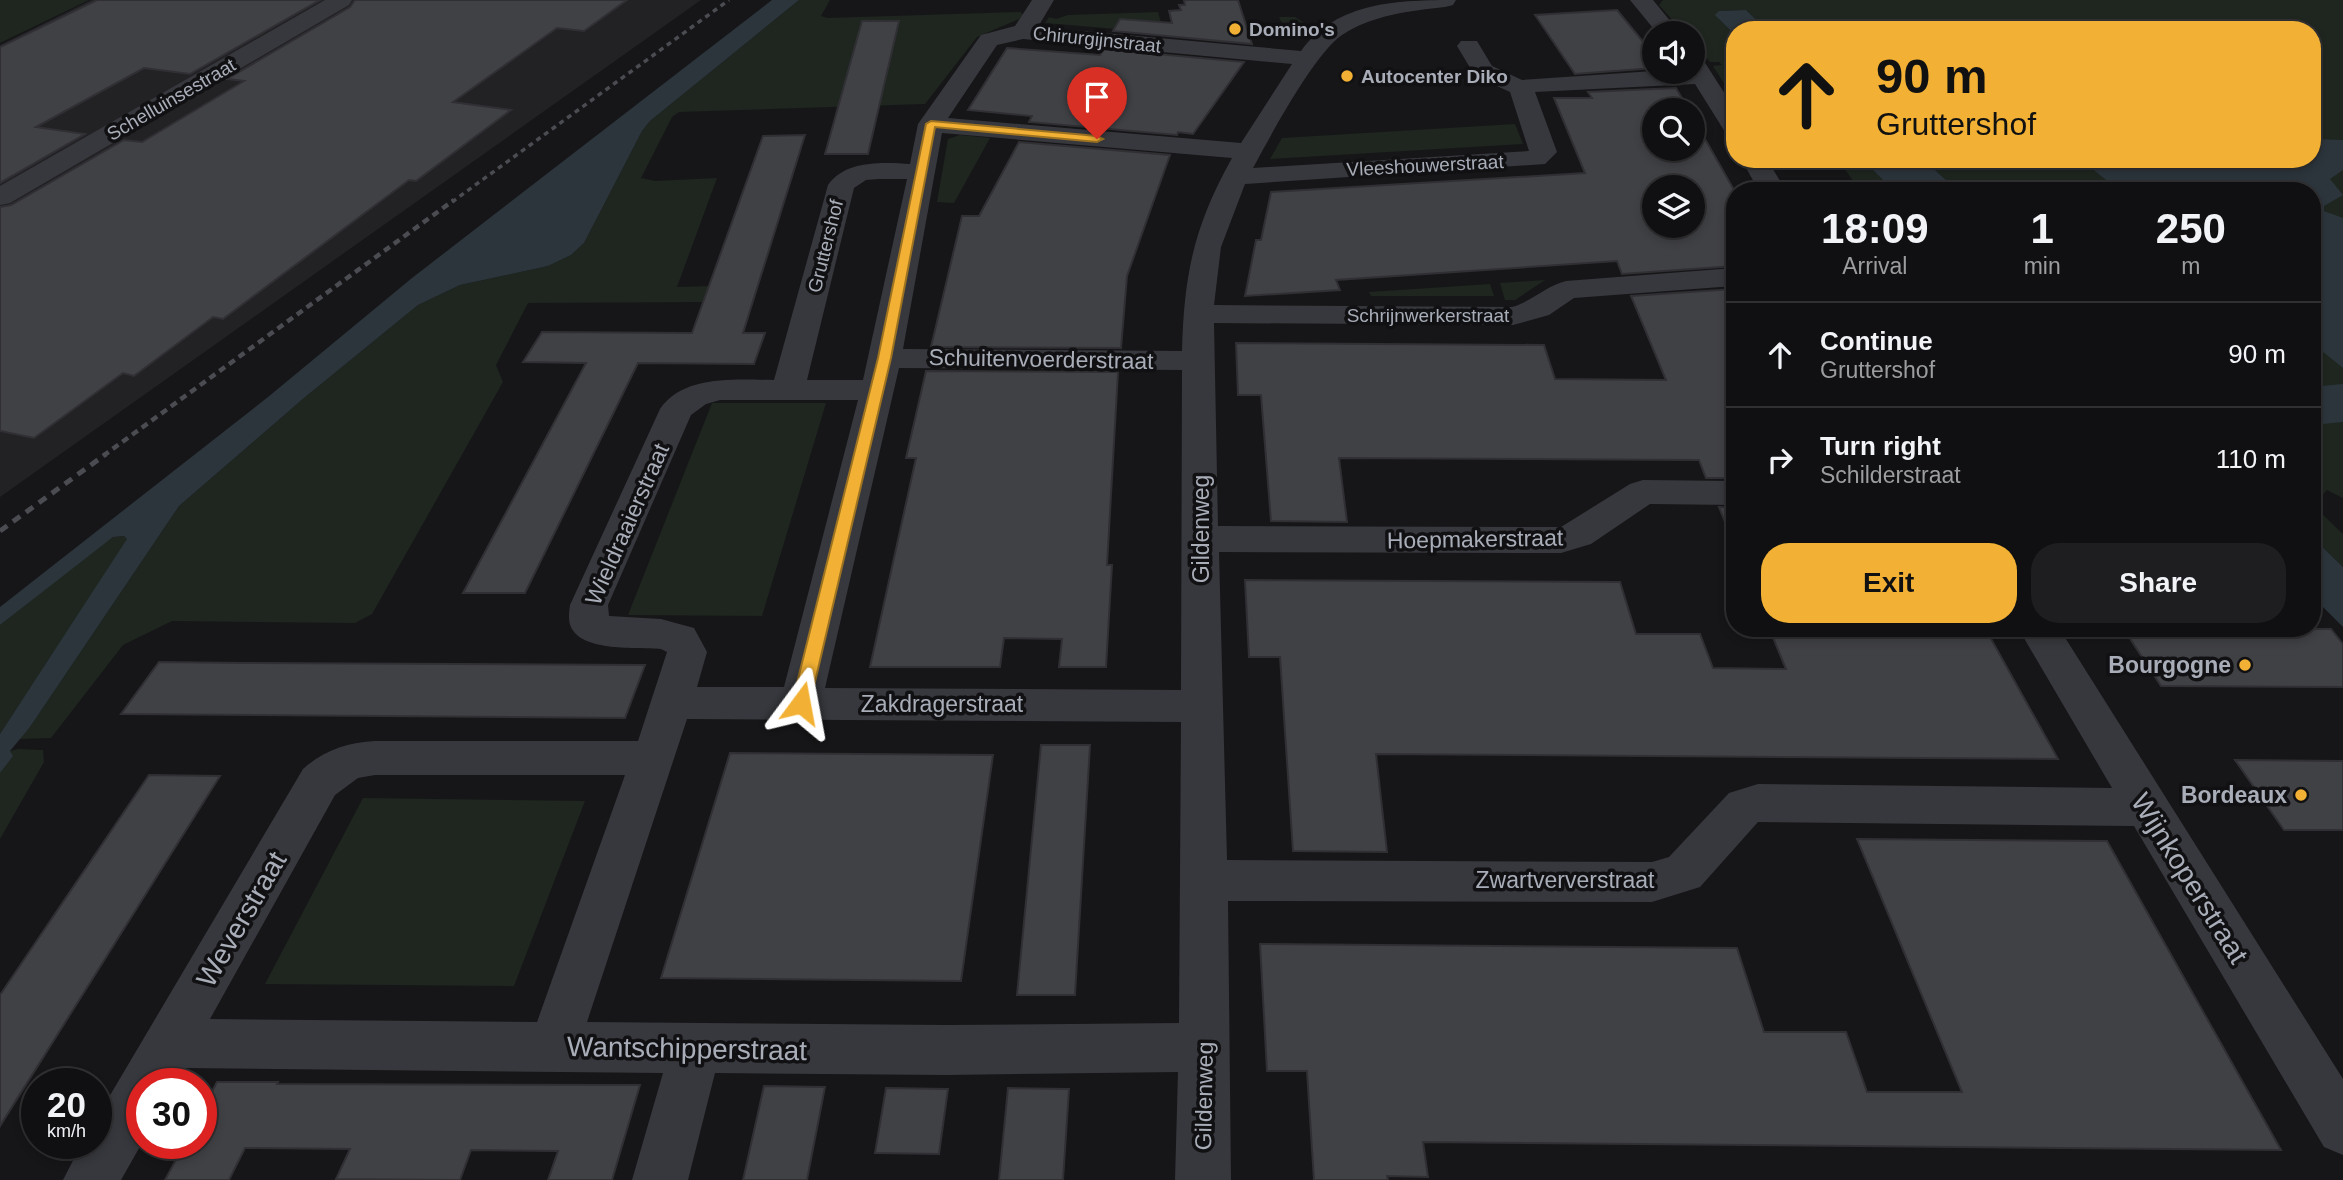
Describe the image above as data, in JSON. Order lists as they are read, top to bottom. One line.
{"streets":{"street":["Chirurgijnstraat","Schelluinsestraat","Vleeshouwerstraat","Gruttershof","Schrijnwerkerstraat","Schuitenvoerderstraat","Wieldraaierstraat","Gildenweg","Hoepmakerstraat","Zakdragerstraat","Wijnkoperstraat","Zwartververstraat","Weverstraat","Wantschipperstraat"]},"crossings":[["Chirurgijnstraat","Gildenweg"],["Vleeshouwerstraat","Gildenweg"],["Gruttershof","Schuitenvoerderstraat"],["Schrijnwerkerstraat","Gildenweg"],["Schuitenvoerderstraat","Wieldraaierstraat"],["Schuitenvoerderstraat","Gildenweg"],["Wieldraaierstraat","Zakdragerstraat"],["Gildenweg","Hoepmakerstraat"],["Gildenweg","Zakdragerstraat"],["Gildenweg","Zwartververstraat"],["Gildenweg","Wantschipperstraat"],["Wijnkoperstraat","Zwartververstraat"],["Weverstraat","Wantschipperstraat"]],"places":["Domino's","Autocenter Diko","Bourgogne","Bordeaux"],"page":{"turn":["90 m","Gruttershof"],"eta":["18:09","Arrival","1","min","250","m"],"list":[{"name":"Continue","note":"Gruttershof","value":"90 m"},{"name":"Turn right","note":"Schilderstraat","value":"110 m"}],"buttons":["Exit","Share"],"speed":"20 km/h","limit":"30"}}
